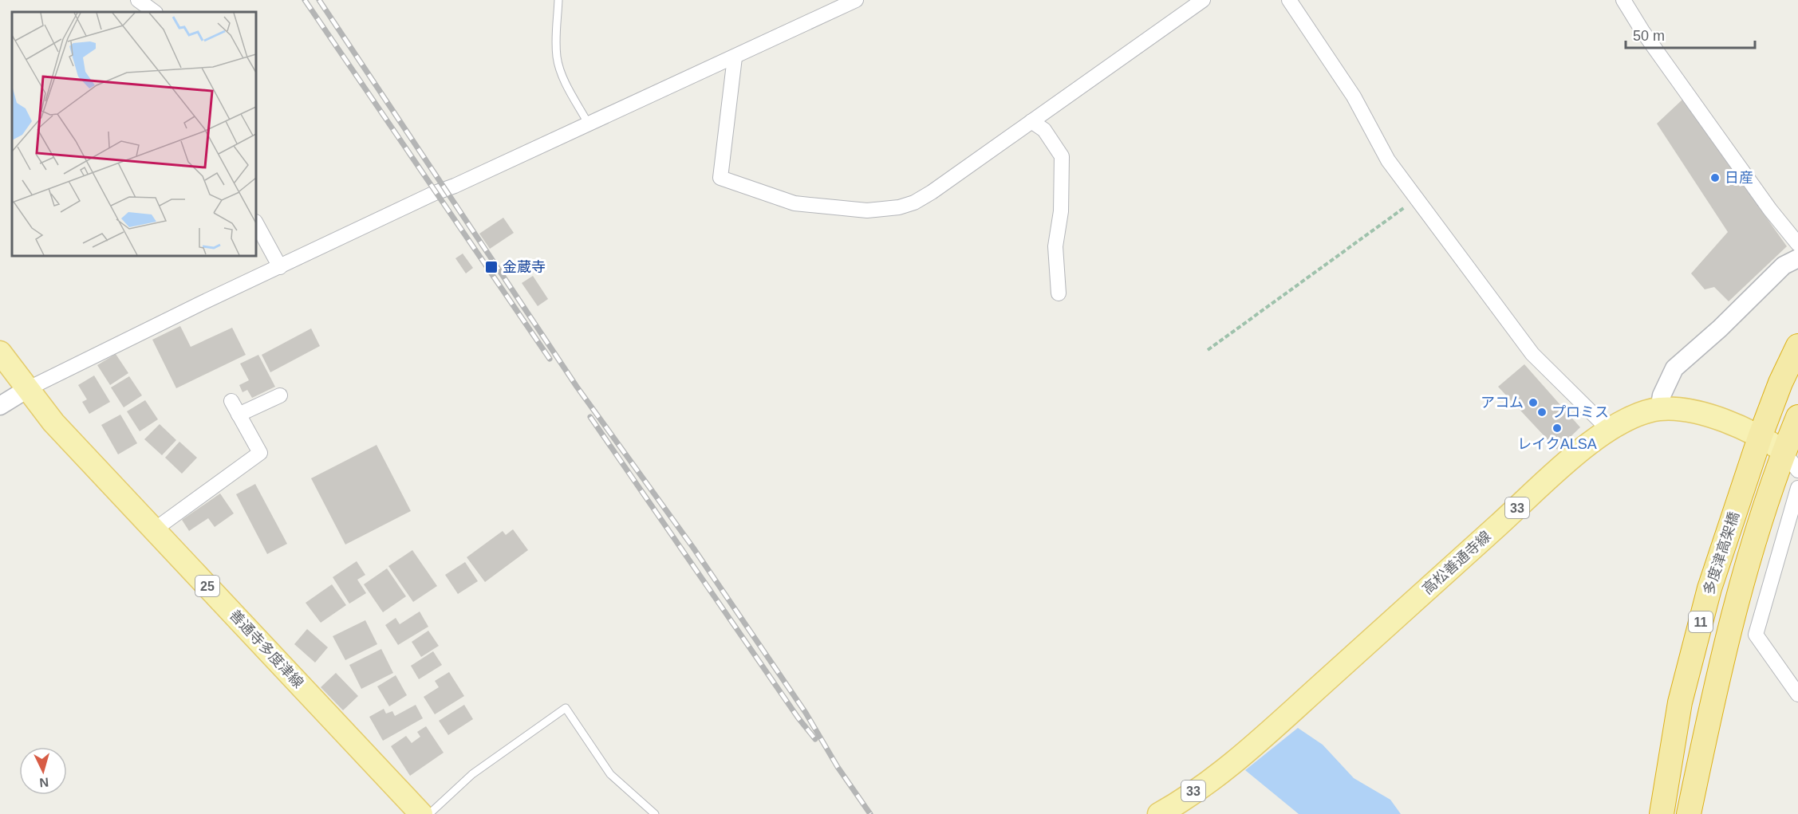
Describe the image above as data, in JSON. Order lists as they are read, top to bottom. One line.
{"streets":{"highway":["多度津高架橋","11"],"main road":["33","高松善通寺線","25","善通寺多度津線"]},"crossings":[["多度津高架橋","高松善通寺線"],["多度津高架橋","11"],["高松善通寺線","11"]],"places":{"other":["日産","アコム","プロミス","レイクALSA"],"transit":["金蔵寺"]},"scale_bar":"50 m","north":"bottom"}
